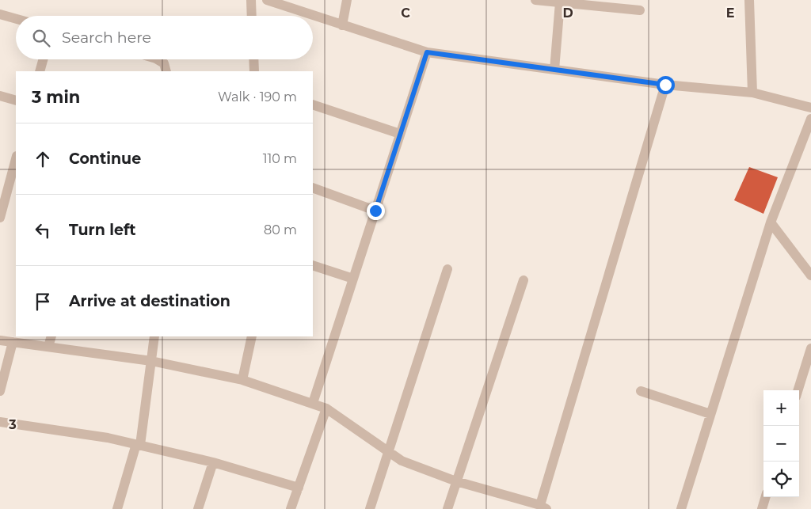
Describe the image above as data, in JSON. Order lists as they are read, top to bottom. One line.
{"page":{"search":"Search here","heading":["3 min","Walk · 190 m"],"list":[["Continue","110 m"],["Turn left","80 m"],"Arrive at destination"],"map_buttons":["+","−"]},"grid":{"columns":["C","D","E"],"rows":["3"]}}
